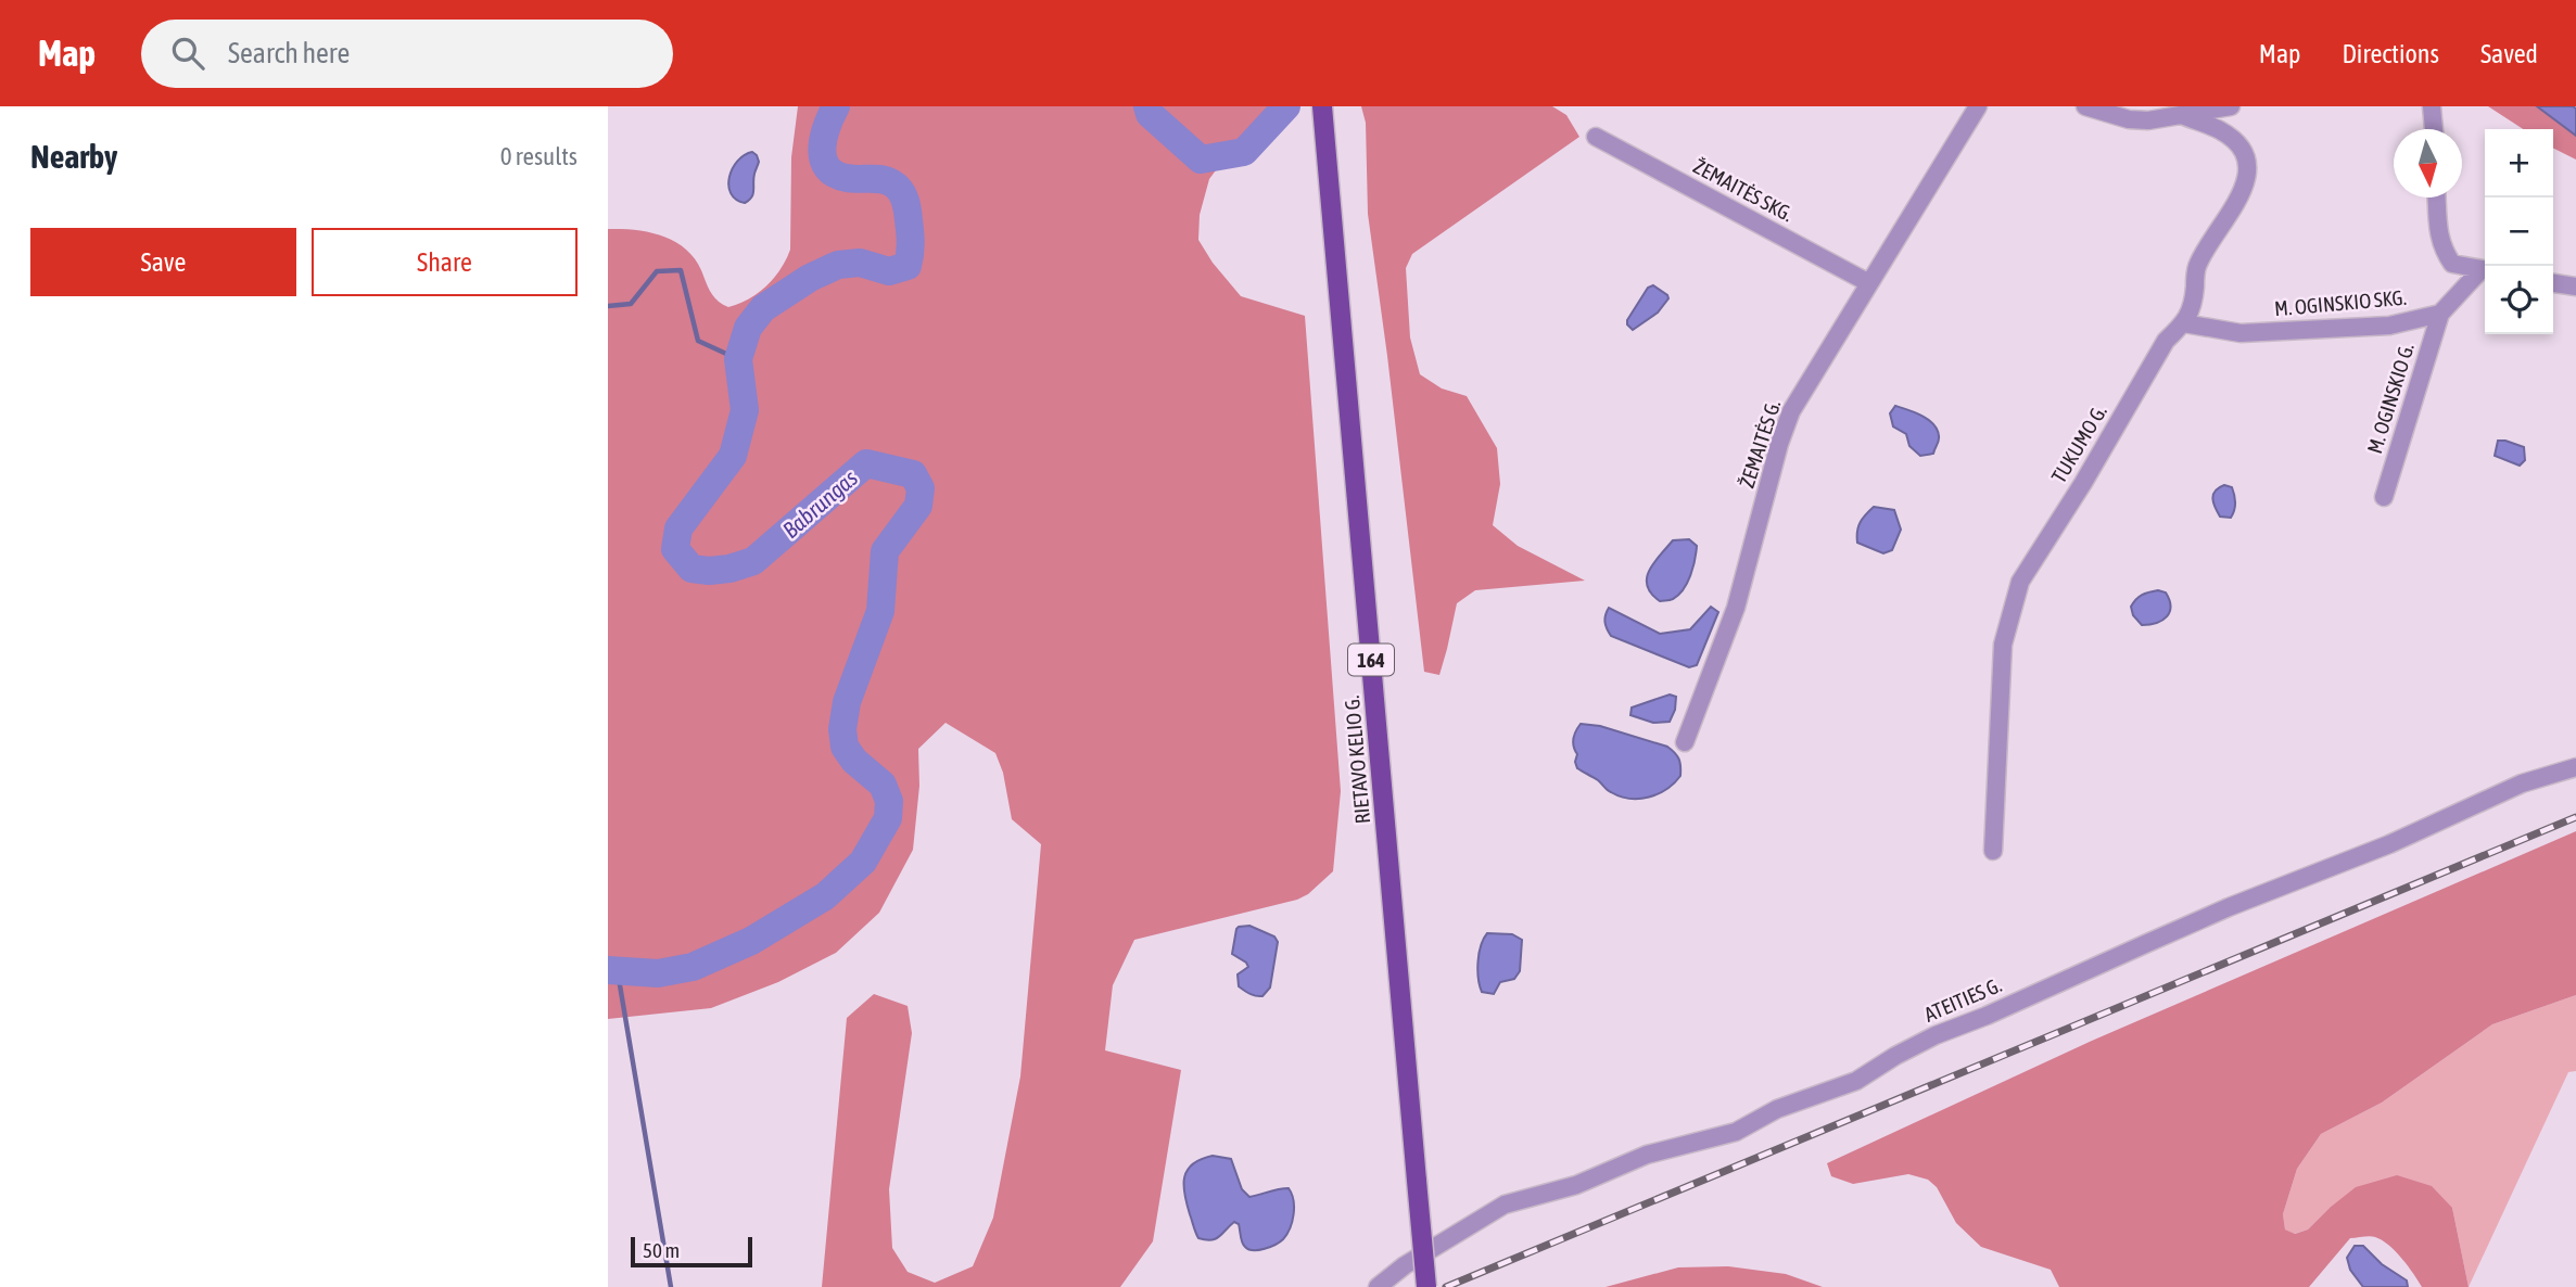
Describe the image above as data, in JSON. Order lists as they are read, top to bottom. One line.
{"streets":{"main road":["164","RIETAVO KELIO G."],"street":["ŽEMAITĖS SKG.","M. OGINSKIO SKG.","M. OGINSKIO G.","ŽEMAITĖS G.","TUKUMO G.","ATEITIES G."]},"crossings":[["ŽEMAITĖS SKG.","ŽEMAITĖS G."],["M. OGINSKIO SKG.","M. OGINSKIO G."],["M. OGINSKIO SKG.","TUKUMO G."]],"water":["Babrungas"],"scale_bar":"50 m","north":"bottom","page":{"header":"Map","search":"Search here","nav":["Map","Directions","Saved"],"heading":["Nearby","0 results"],"map_buttons":["+","−"],"buttons":["Save","Share"],"scale":"50 m"}}
